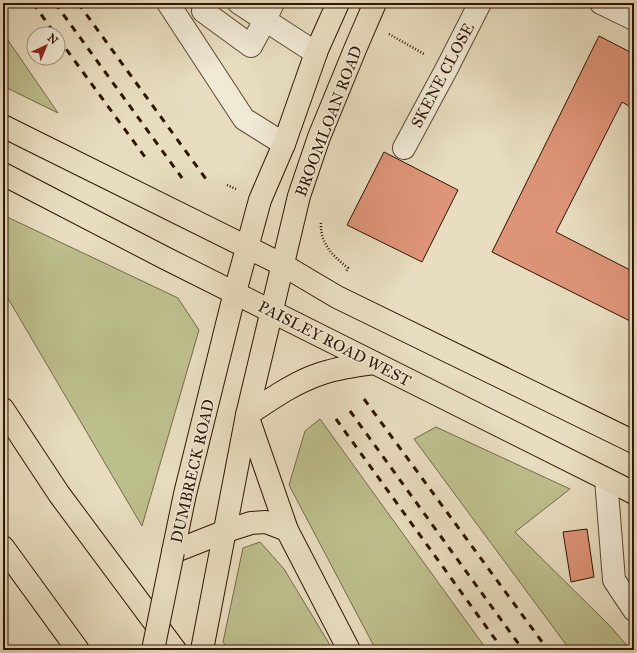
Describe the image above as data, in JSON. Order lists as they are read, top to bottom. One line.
{"streets":{"main road":["BROOMLOAN ROAD","PAISLEY ROAD WEST","DUMBRECK ROAD"],"street":["SKENE CLOSE"]},"crossings":[["BROOMLOAN ROAD","PAISLEY ROAD WEST"],["BROOMLOAN ROAD","DUMBRECK ROAD"],["PAISLEY ROAD WEST","DUMBRECK ROAD"]],"north":"top right"}
